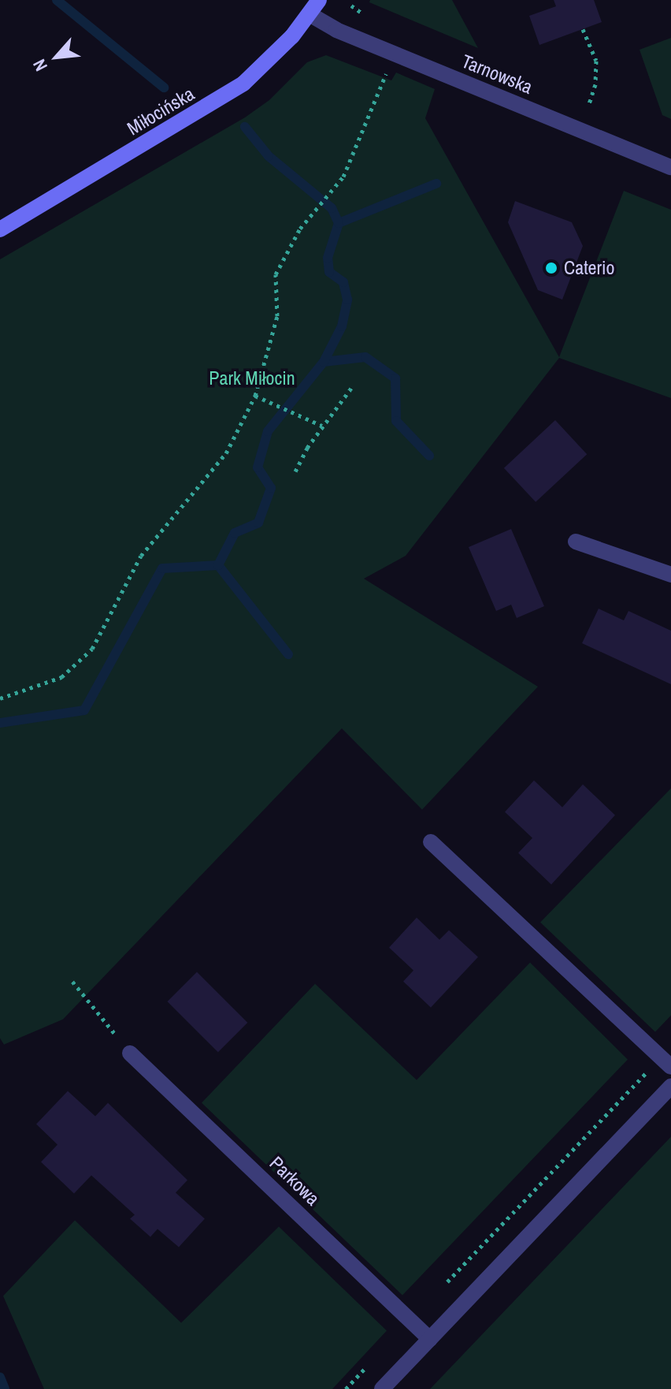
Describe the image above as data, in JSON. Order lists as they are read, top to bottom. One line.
{"streets":{"street":["Tarnowska","Miłocińska","Parkowa"]},"crossings":[["Tarnowska","Miłocińska"]],"parks":["Park Miłocin"],"places":["Caterio"],"north":"bottom left"}
